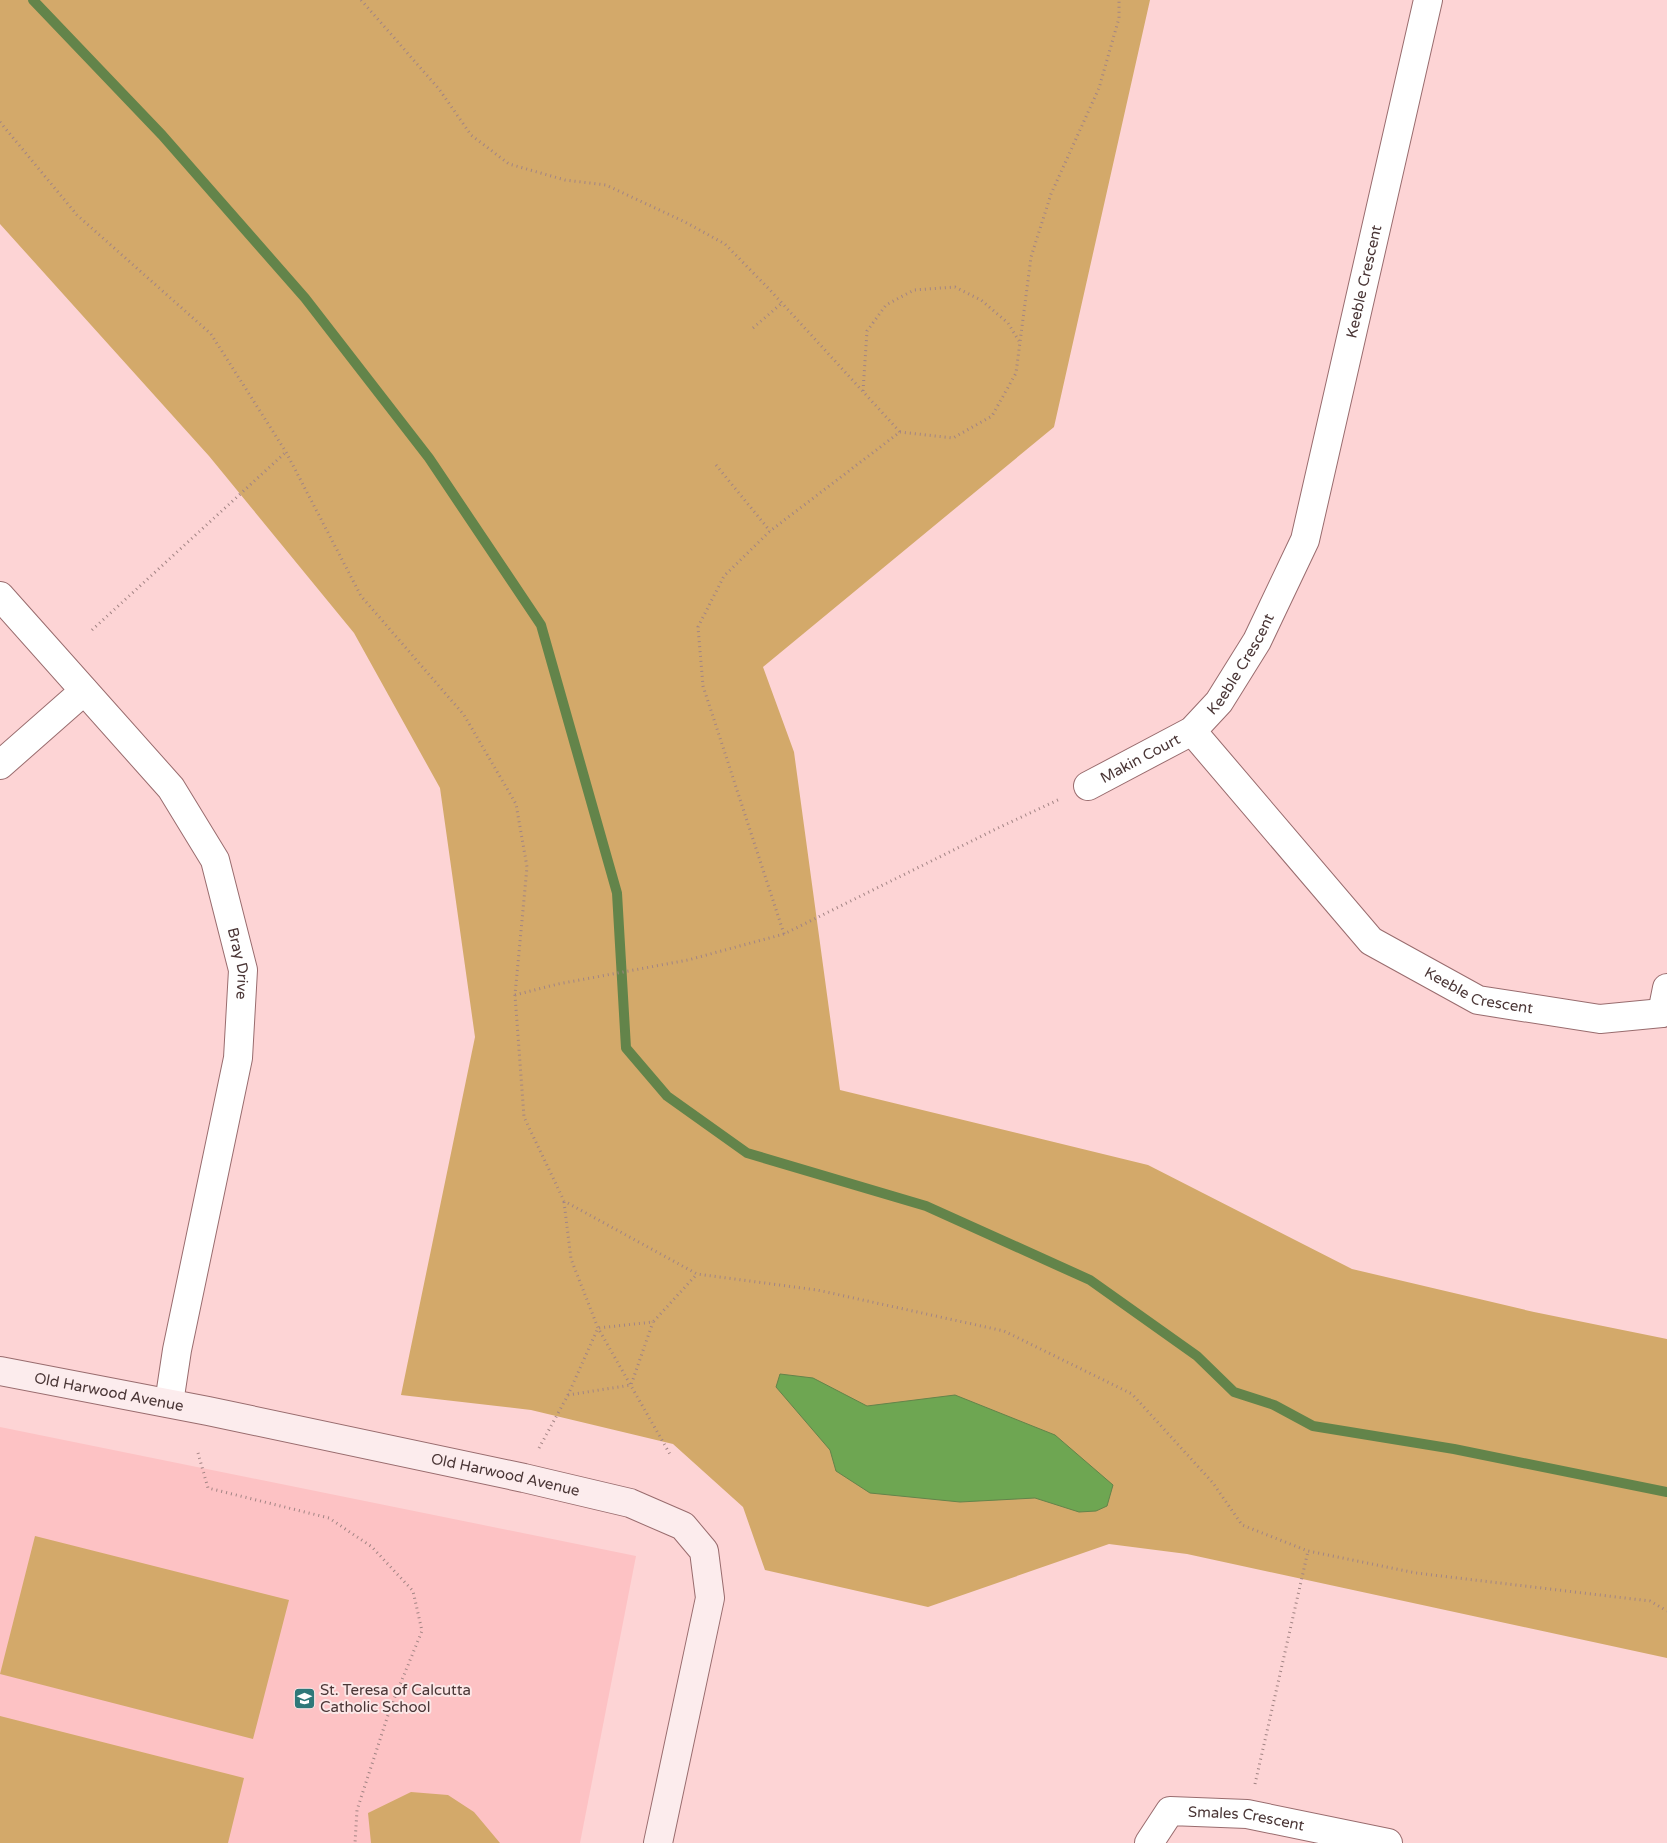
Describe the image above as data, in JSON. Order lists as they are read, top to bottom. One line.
{"streets":{"street":["Keeble Crescent","Makin Court","Bray Drive","Old Harwood Avenue","Smales Crescent"]},"crossings":[["Keeble Crescent","Makin Court"],["Bray Drive","Old Harwood Avenue"]],"places":{"school or university":["St. Teresa of Calcutta Catholic School"]}}
